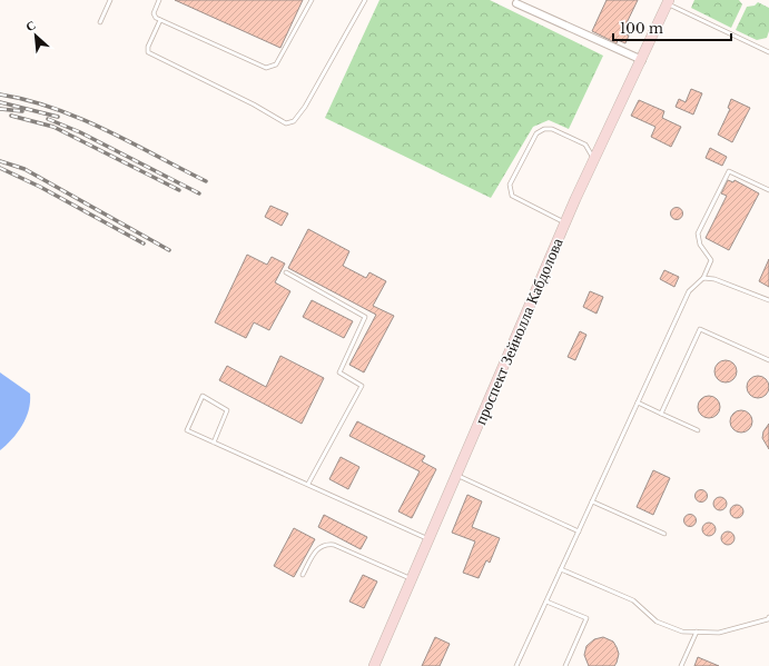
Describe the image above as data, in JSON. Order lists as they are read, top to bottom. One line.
{"streets":{"main road":["проспект Зейнолла Кабдолова"]},"scale_bar":"100 m","north":"top left"}
